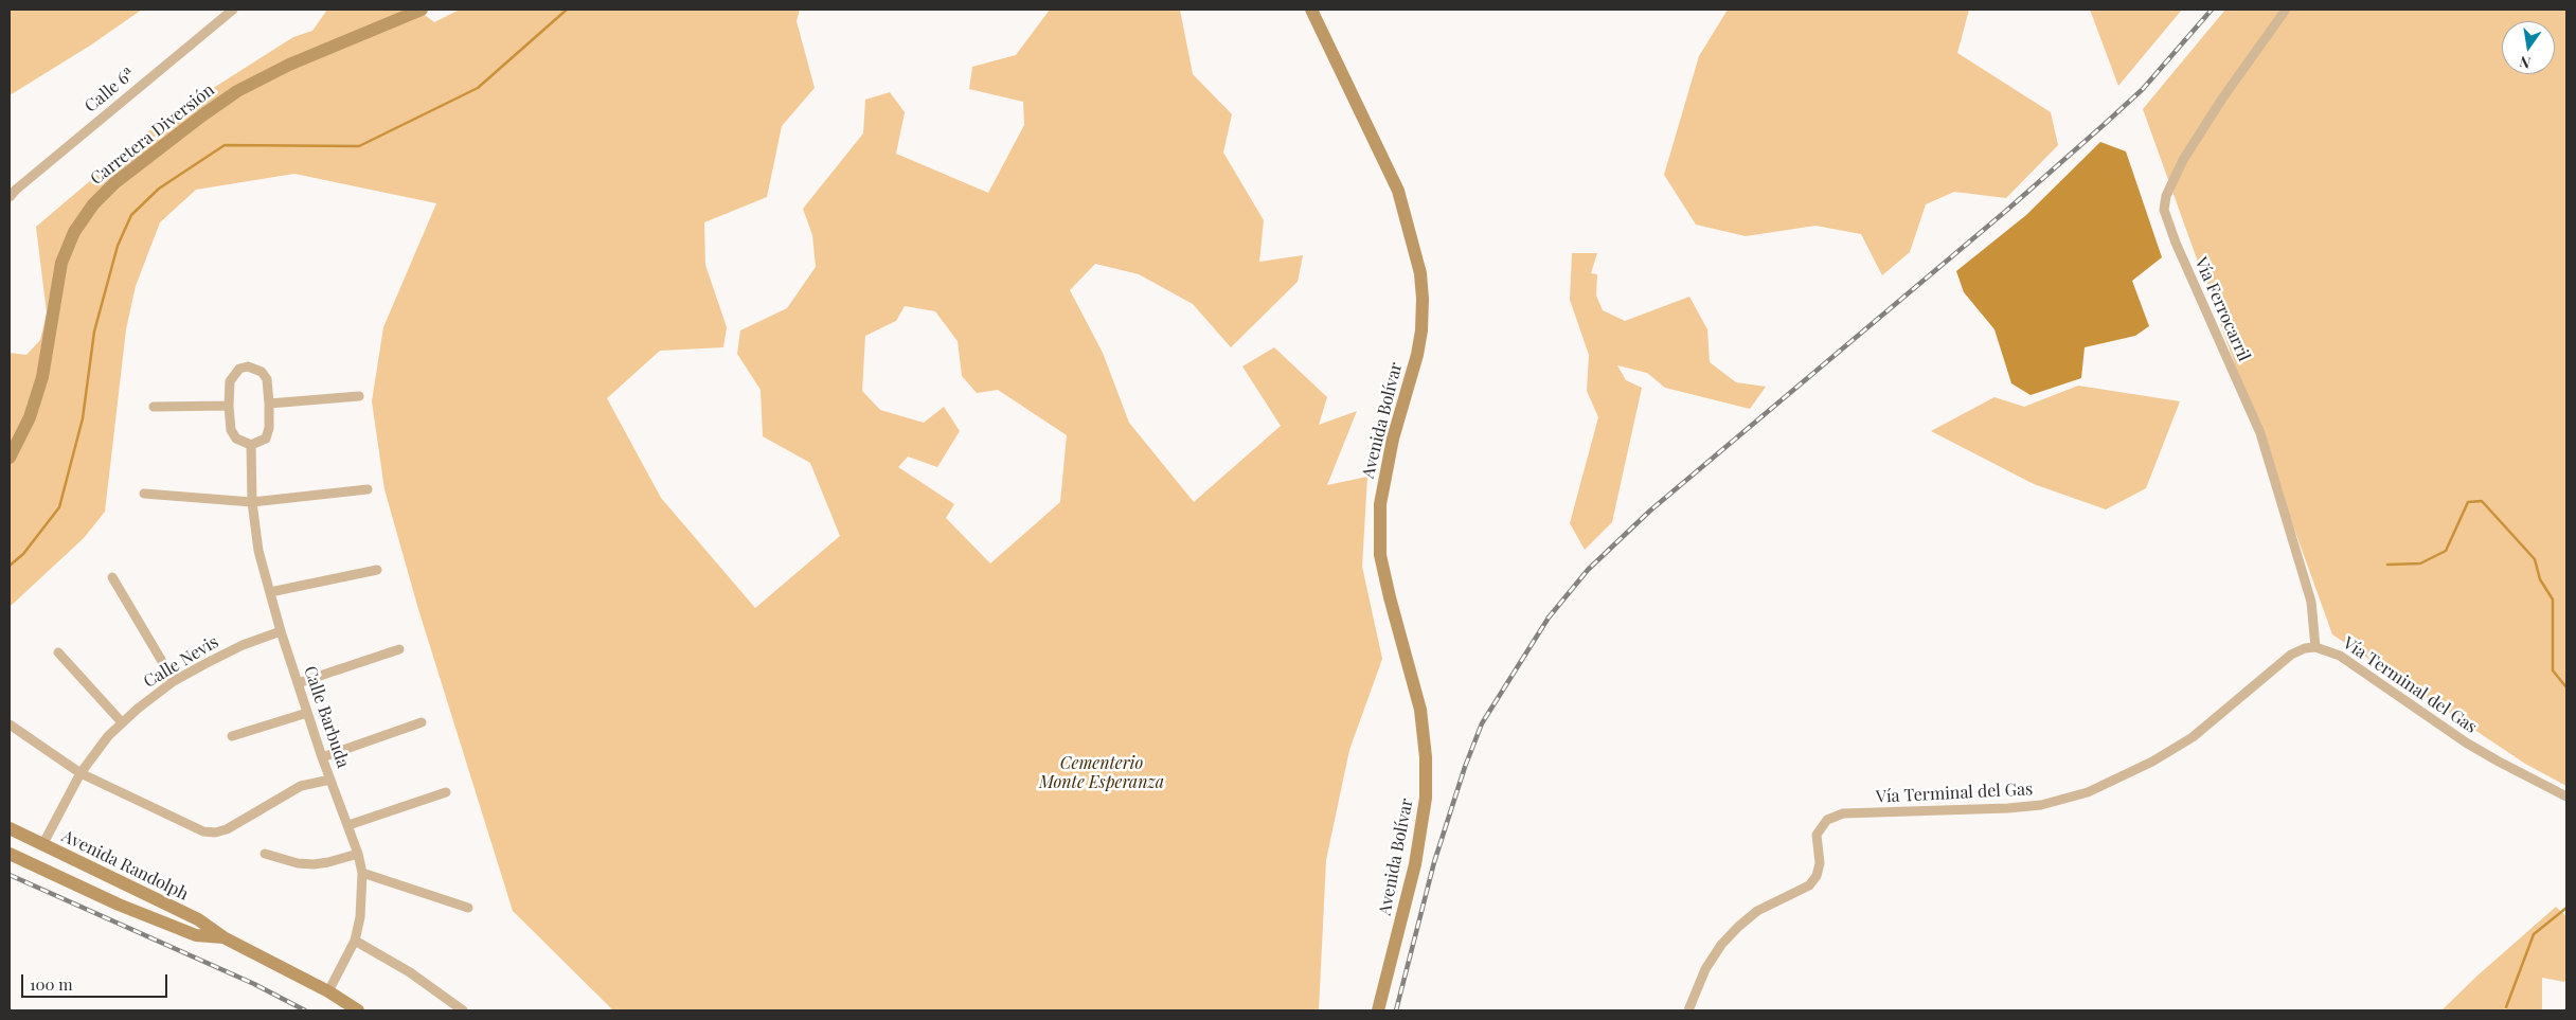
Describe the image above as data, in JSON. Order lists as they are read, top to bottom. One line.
{"streets":{"main road":["Carretera Diversión","Avenida Bolívar","Avenida Randolph"],"street":["Calle 6ª","Vía Ferrocarril","Calle Nevis","Vía Terminal del Gas","Calle Barbuda"]},"crossings":[["Vía Ferrocarril","Vía Terminal del Gas"],["Calle Nevis","Calle Barbuda"],["Calle Nevis","Avenida Randolph"],["Calle Barbuda","Avenida Randolph"]],"parks":["Cementerio Monte Esperanza"],"scale_bar":"100 m","north":"bottom"}
